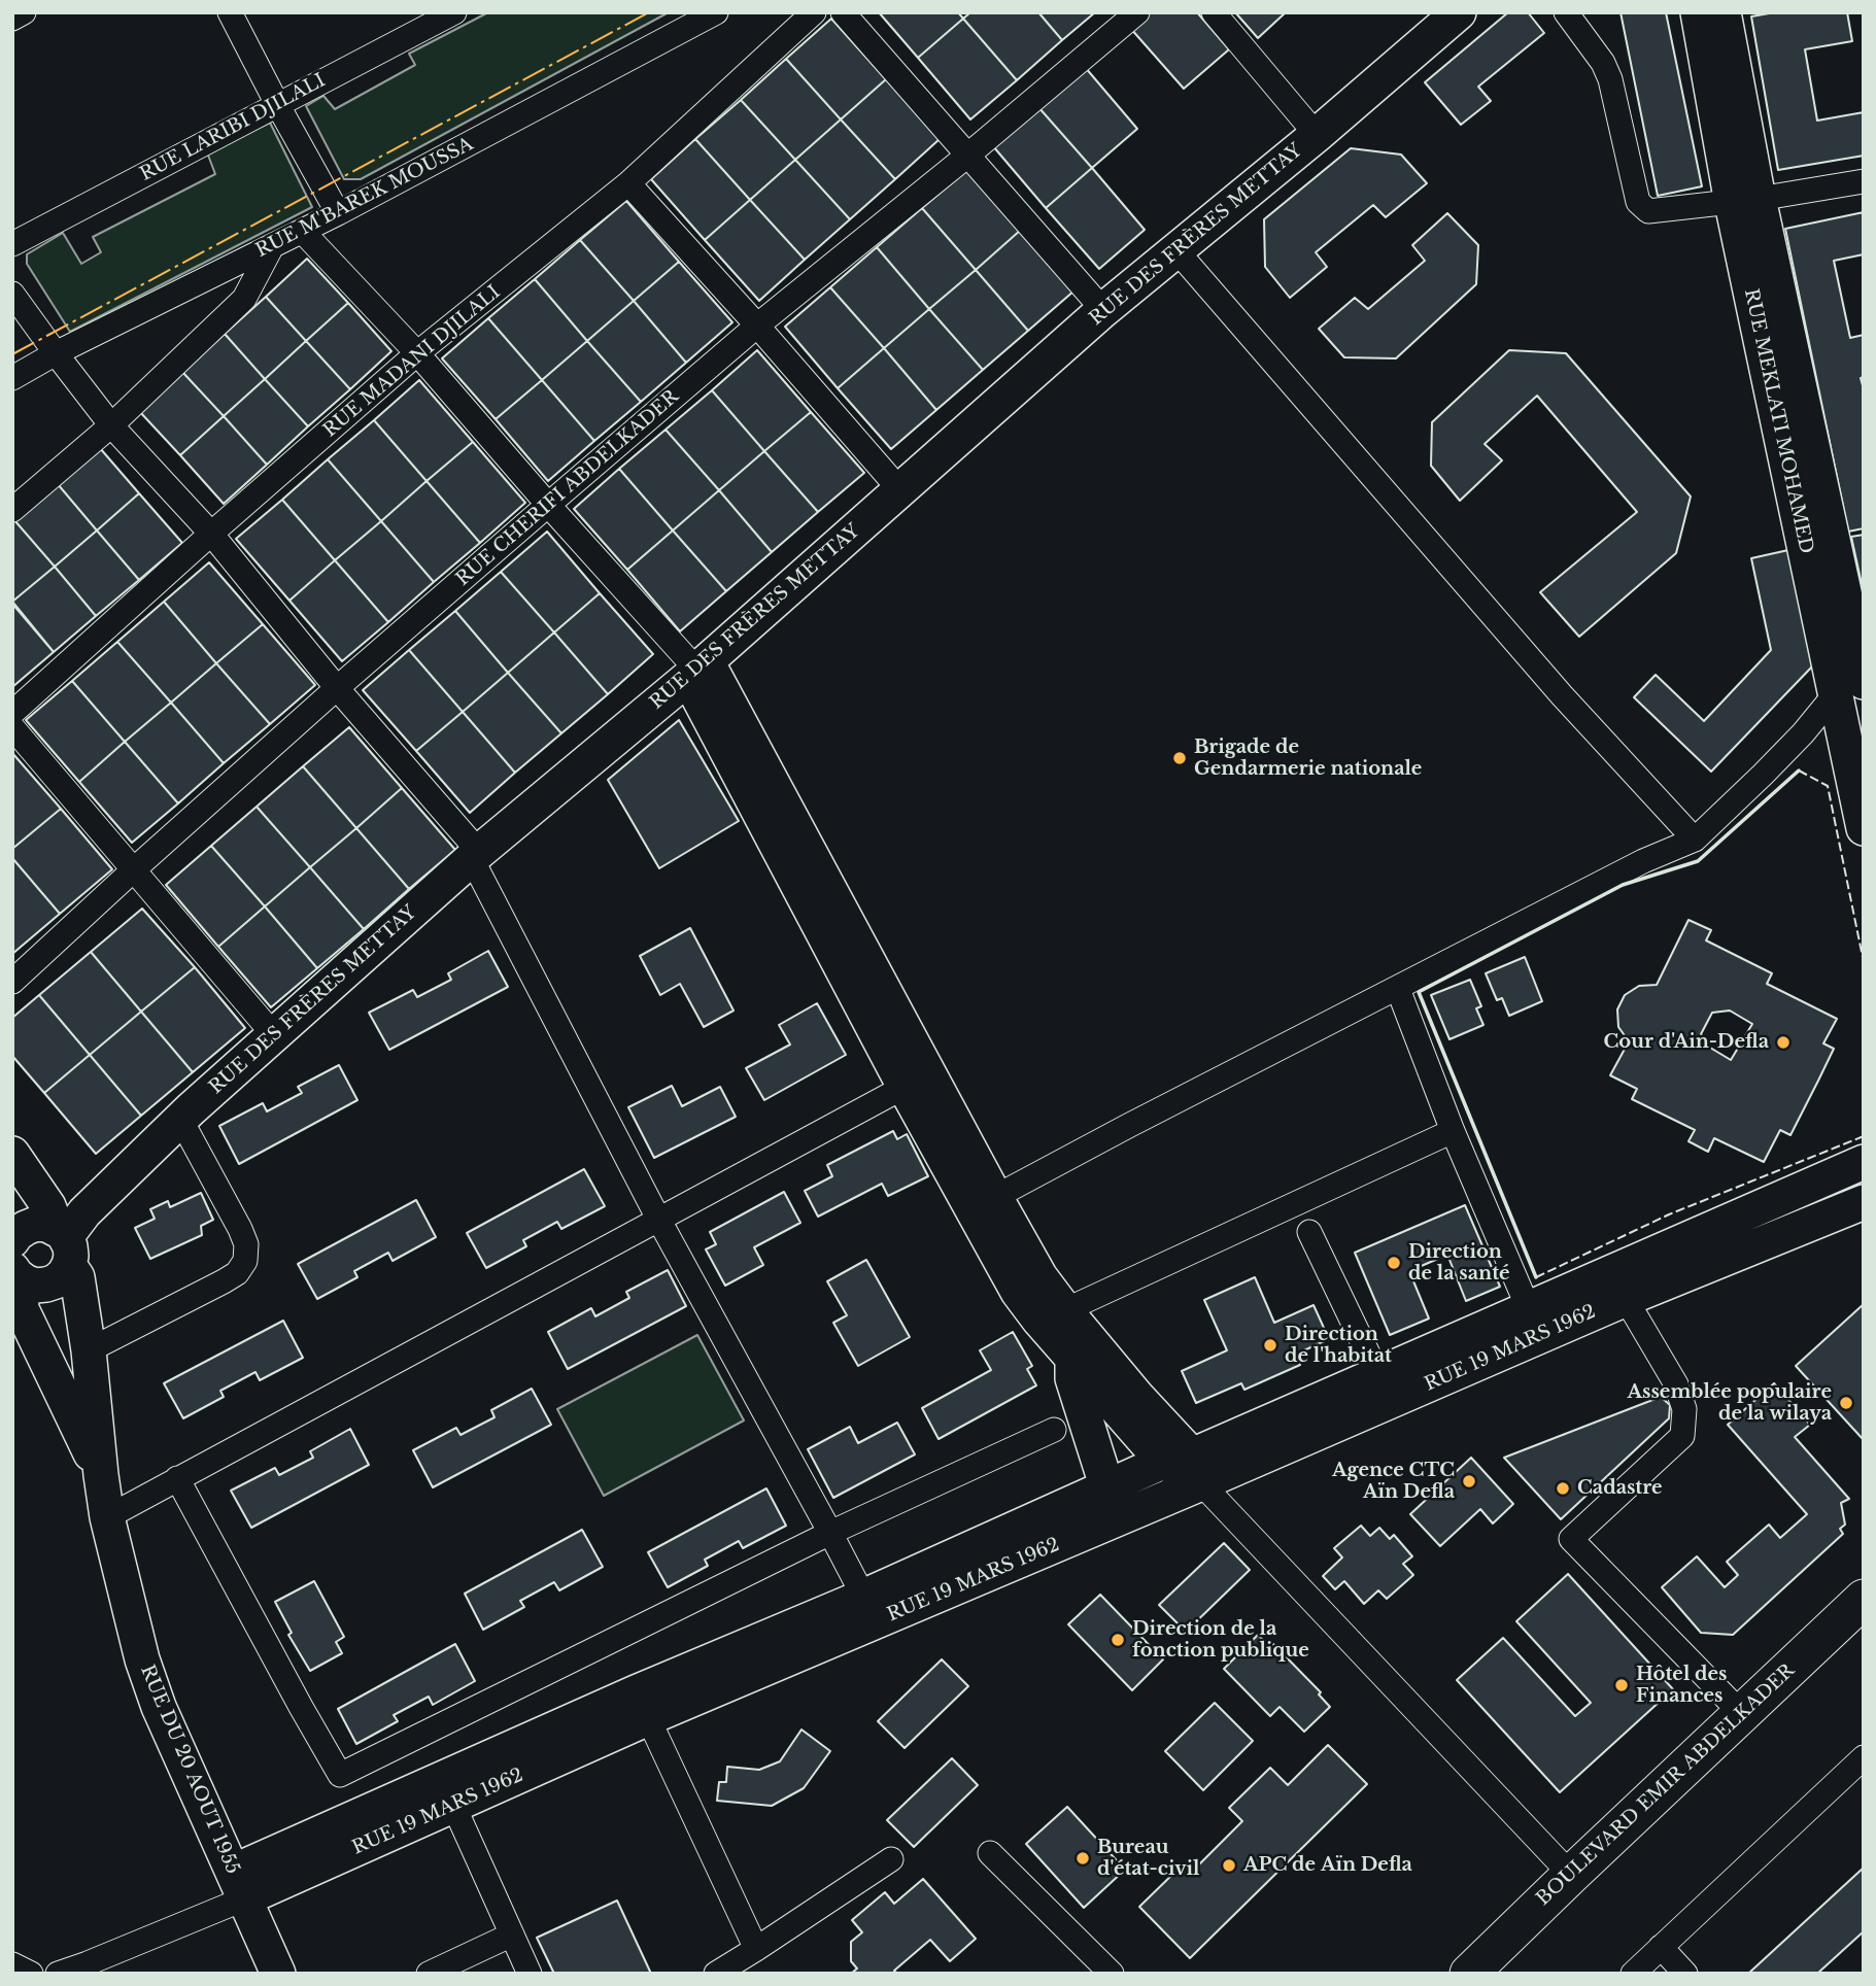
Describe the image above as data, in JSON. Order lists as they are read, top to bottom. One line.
{"streets":{"main road":["BOULEVARD EMIR ABDELKADER"],"street":["RUE LARIBI DJILALI","RUE M'BAREK MOUSSA","RUE DES FRÈRES METTAY","RUE MADANI DJILALI","RUE MEKLATI MOHAMED","RUE CHERIFI ABDELKADER","RUE 19 MARS 1962","RUE DU 20 AOUT 1955"]},"crossings":[["RUE 19 MARS 1962","RUE DU 20 AOUT 1955"]],"places":["Brigade de Gendarmerie nationale","Cour d'Ain-Defla","Direction de la santé","Direction de l'habitat","Assemblée populaire de la wilaya","Agence CTC Aïn Defla","Cadastre","Direction de la fonction publique","Hôtel des Finances","Bureau d'état-civil","APC de Aïn Defla"]}
